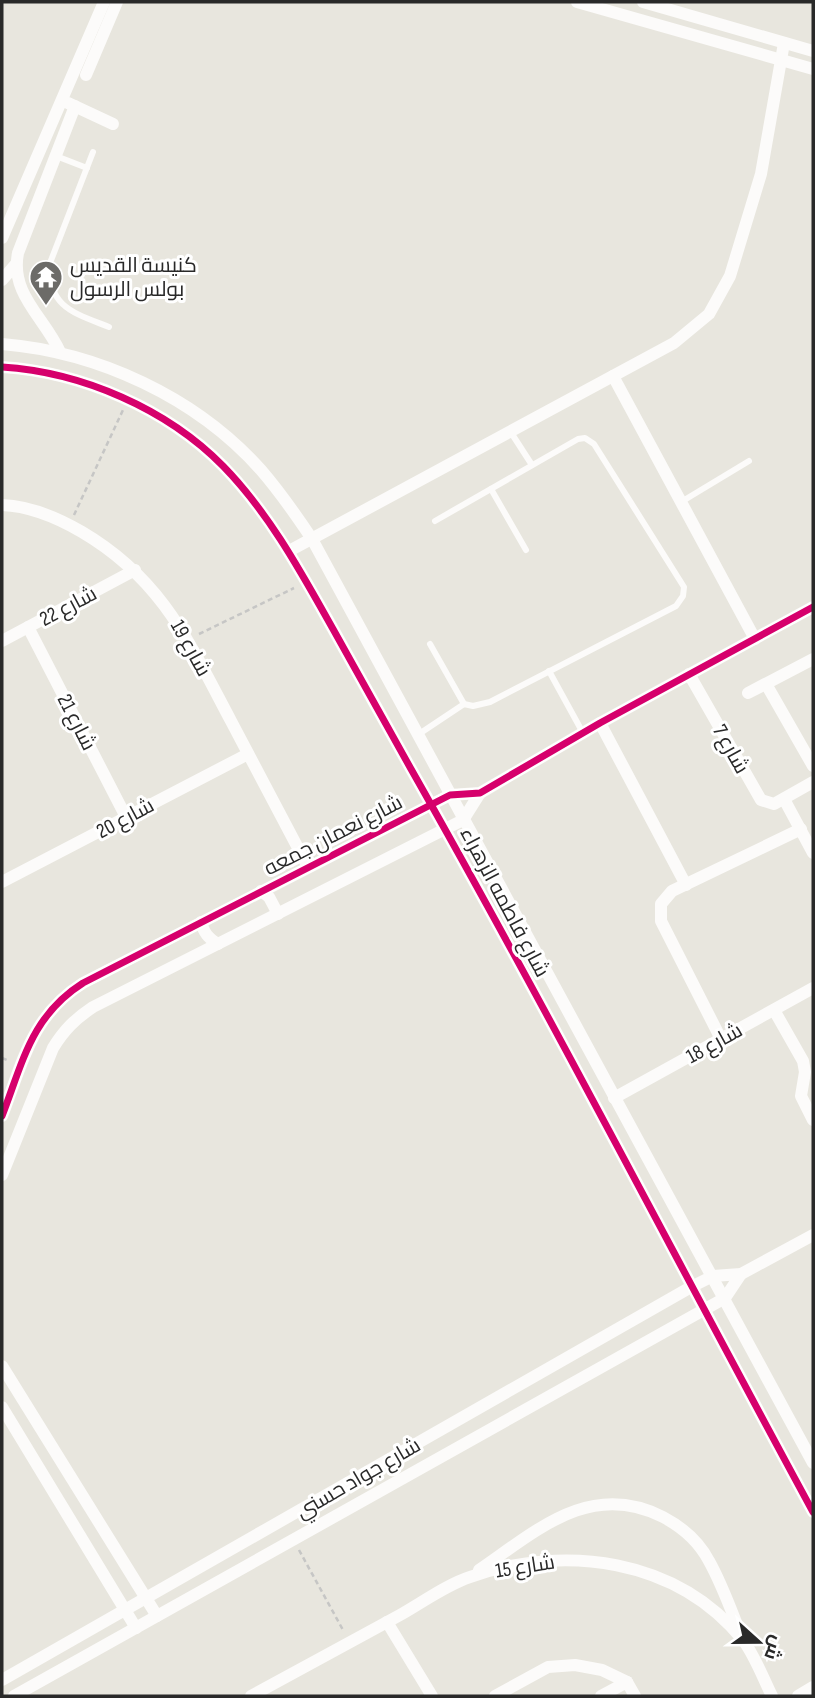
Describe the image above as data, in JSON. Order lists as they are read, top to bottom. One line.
{"streets":{"street":["شارع 22","شارع 19","شارع 21","شارع 7","شارع 20","شارع نعمان جمعه","شارع فاطمه الزهراء","شارع 18","شارع جواد حسني","شارع 15"]},"crossings":[["شارع 22","شارع 19"],["شارع 22","شارع 21"],["شارع 19","شارع 20"],["شارع 19","شارع نعمان جمعه"],["شارع 21","شارع 20"],["شارع 7","شارع نعمان جمعه"],["شارع نعمان جمعه","شارع فاطمه الزهراء"],["شارع فاطمه الزهراء","شارع 18"],["شارع فاطمه الزهراء","شارع جواد حسني"]],"places":{"temple":["كنيسة القديس بولس الرسول"]},"north":"right"}
